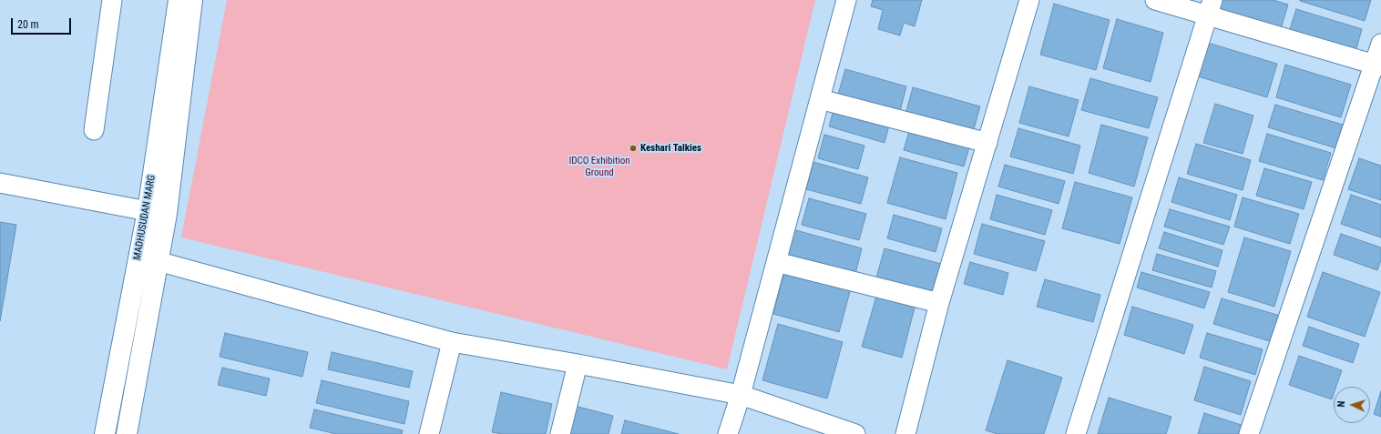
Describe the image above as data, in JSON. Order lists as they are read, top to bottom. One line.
{"streets":{"main road":["MADHUSUDAN MARG"]},"parks":["IDCO Exhibition Ground"],"places":["Keshari Talkies"],"scale_bar":"20 m","north":"left"}
